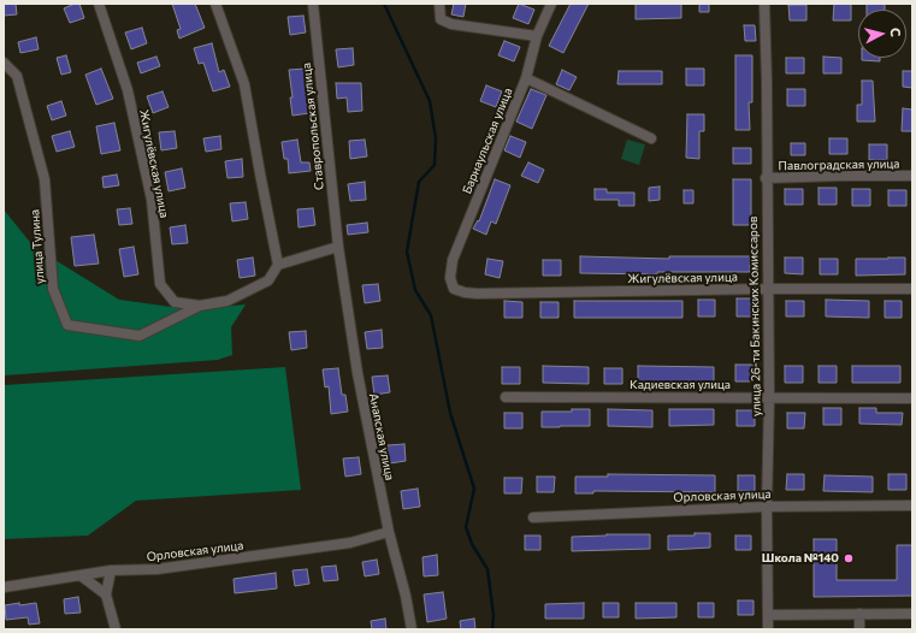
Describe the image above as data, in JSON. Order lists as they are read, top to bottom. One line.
{"streets":{"street":["Ставропольская улица","Барнаульская улица","Жигулёвская улица","Павлоградская улица","улица Тулина","улица 26-ти Бакинских Комиссаров","Кадиевская улица","Анапская улица","Орловская улица"]},"crossings":[["Ставропольская улица","Анапская улица"],["Барнаульская улица","Жигулёвская улица"],["Жигулёвская улица","улица Тулина"],["Жигулёвская улица","улица 26-ти Бакинских Комиссаров"],["Павлоградская улица","улица 26-ти Бакинских Комиссаров"],["улица 26-ти Бакинских Комиссаров","Кадиевская улица"],["улица 26-ти Бакинских Комиссаров","Орловская улица"],["Анапская улица","Орловская улица"]],"places":["Школа №140"],"north":"right"}
